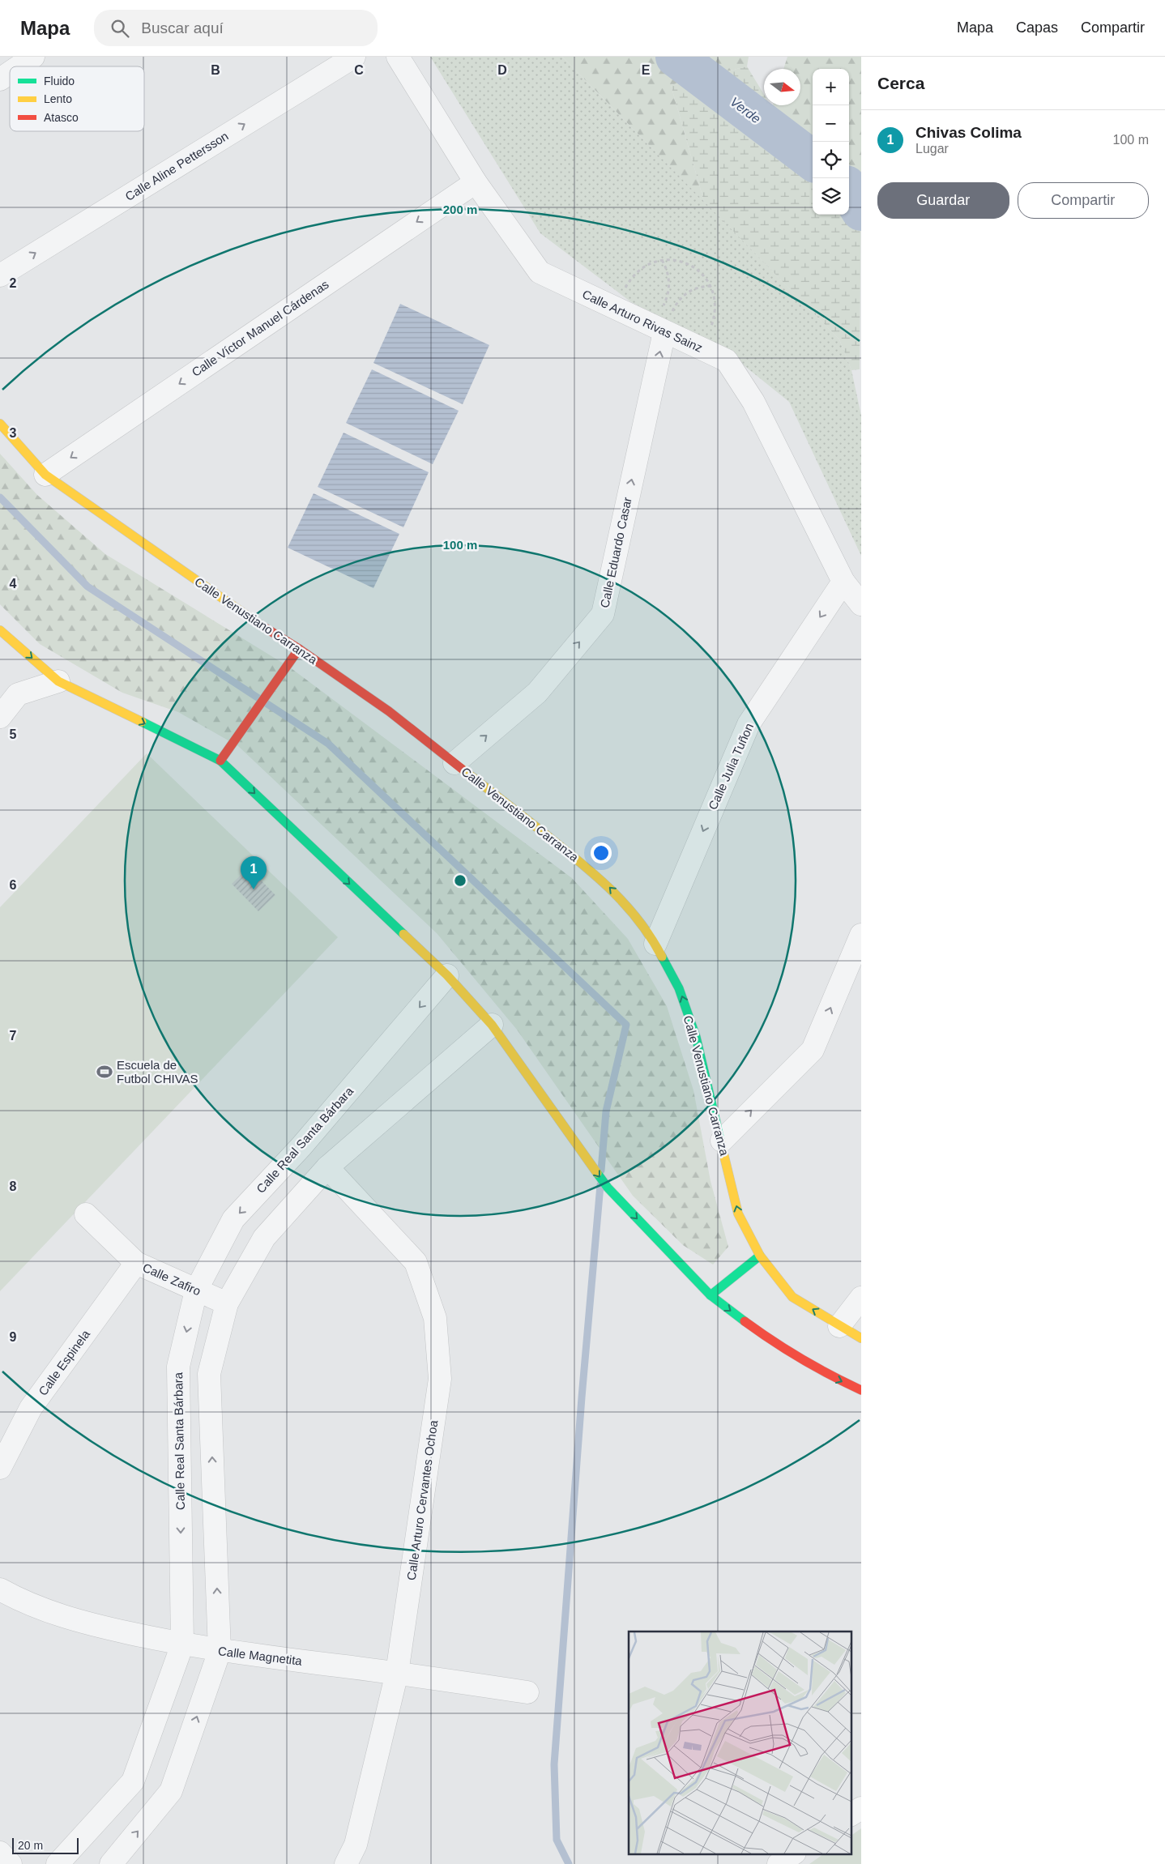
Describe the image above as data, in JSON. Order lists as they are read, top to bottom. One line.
{"streets":{"street":["Calle Aline Pettersson","Calle Arturo Rivas Sainz","Calle Víctor Manuel Cárdenas","Calle Eduardo Casar","Calle Venustiano Carranza","Calle Julia Tuñon","Calle Real Santa Bárbara","Calle Zafiro","Calle Espinela","Calle Arturo Cervantes Ochoa","Calle Magnetita"]},"crossings":[["Calle Arturo Rivas Sainz","Calle Víctor Manuel Cárdenas"],["Calle Arturo Rivas Sainz","Calle Eduardo Casar"],["Calle Arturo Rivas Sainz","Calle Julia Tuñon"],["Calle Víctor Manuel Cárdenas","Calle Venustiano Carranza"],["Calle Eduardo Casar","Calle Venustiano Carranza"],["Calle Venustiano Carranza","Calle Julia Tuñon"],["Calle Real Santa Bárbara","Calle Zafiro"],["Calle Real Santa Bárbara","Calle Magnetita"],["Calle Zafiro","Calle Espinela"],["Calle Arturo Cervantes Ochoa","Calle Magnetita"]],"one_way":["Calle Aline Pettersson","Calle Víctor Manuel Cárdenas","Calle Eduardo Casar","Calle Venustiano Carranza","Calle Julia Tuñon"],"water":["Verde"],"places":{"sports":["Escuela de Futbol CHIVAS"]},"legend":["Fluido","Lento","Atasco"],"scale_bar":"20 m","north":"right","page":{"header":"Mapa","search":"Buscar aquí","nav":["Mapa","Capas","Compartir"],"heading":"Cerca","map_buttons":["+","−"],"list":[{"mark":"1","name":"Chivas Colima","note":"Lugar","value":"100 m"}],"buttons":["Guardar","Compartir"],"pins":"1","scale":"20 m"},"grid":{"columns":["B","C","D","E"],"rows":["2","3","4","5","6","7","8","9"]},"rings":["200 m","100 m"]}
